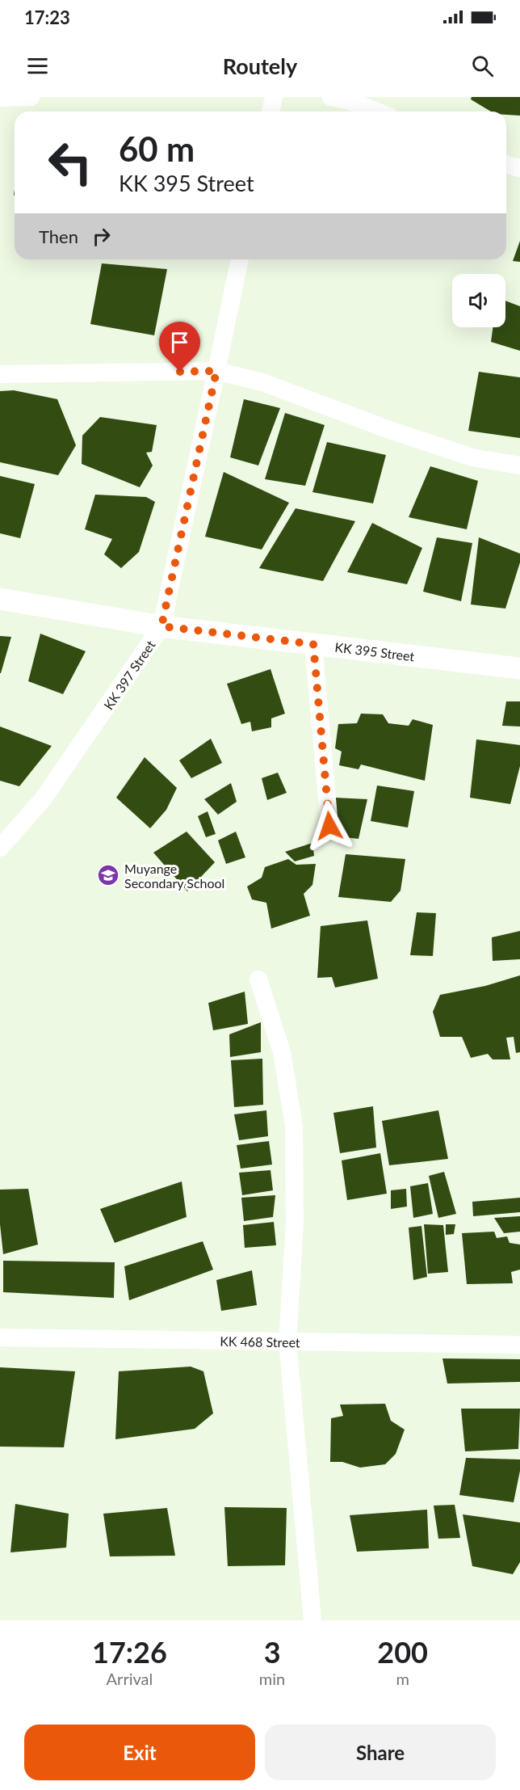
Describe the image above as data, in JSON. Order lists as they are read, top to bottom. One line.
{"streets":{"street":["KK 395 Street","KK 397 Street","KK 468 Street"]},"crossings":[["KK 395 Street","KK 397 Street"]],"places":{"school or university":["Muyange Secondary School"]},"page":{"status":"17:23","header":"Routely","turn":["60 m","KK 395 Street"],"then":"Then","eta":["17:26","Arrival","3","min","200","m"],"buttons":["Exit","Share"]}}
